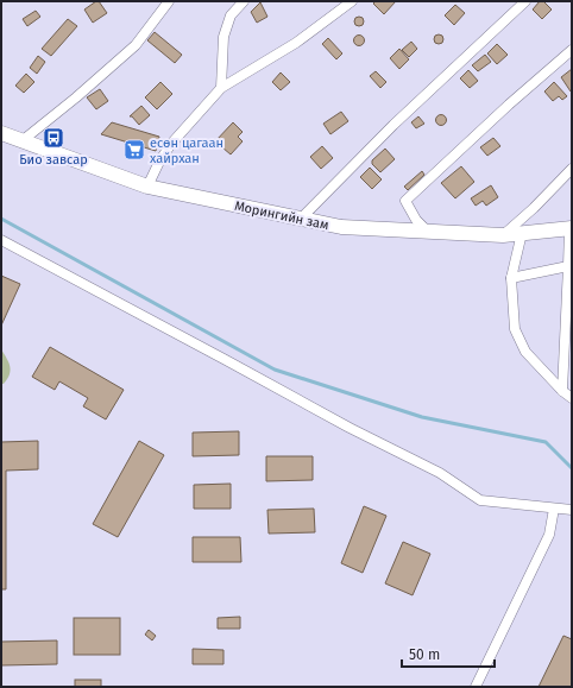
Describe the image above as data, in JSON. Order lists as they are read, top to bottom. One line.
{"streets":{"main road":["Морингийн зам"]},"places":{"bus stop":["Био завсар"],"supermarket":["есөн цагаан хайрхан"]},"scale_bar":"50 m"}
